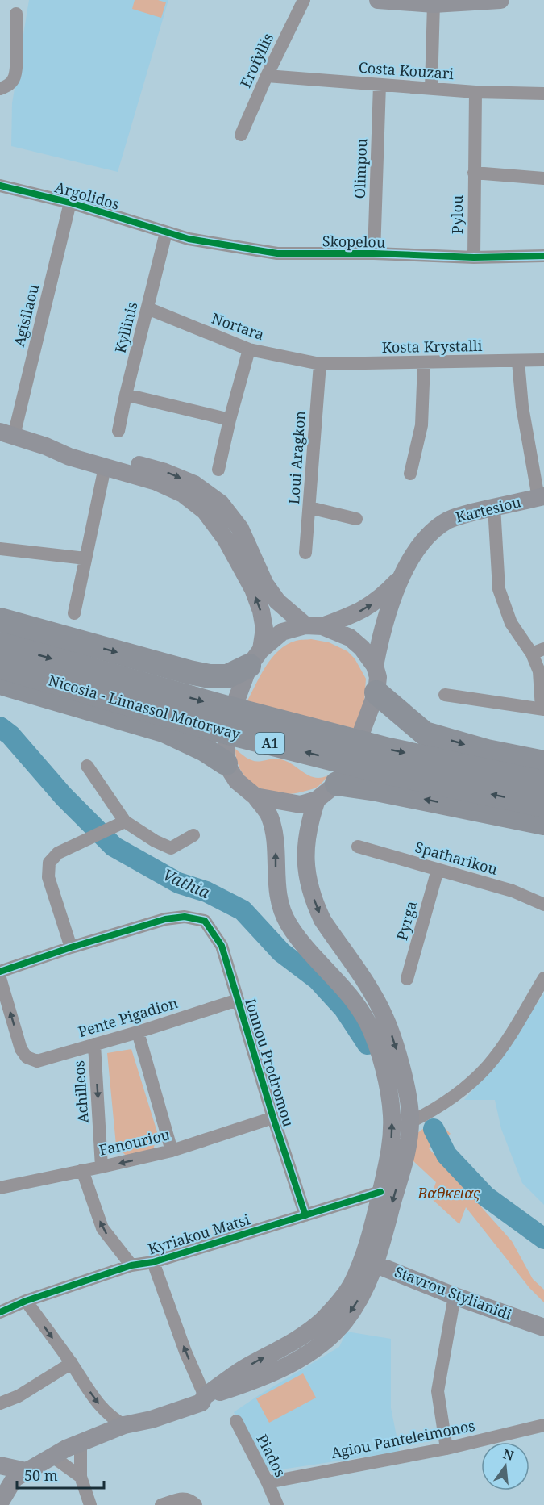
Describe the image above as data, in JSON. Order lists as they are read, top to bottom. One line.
{"streets":{"highway":["Nicosia - Limassol Motorway","A1"],"main road":["Kartesiou","Stavrou Stylianidi"],"street":["Erofyllis","Costa Kouzari","Olimpou","Argolidos","Pylou","Skopelou","Agisilaou","Nortara","Kyllinis","Kosta Krystalli","Loui Aragkon","Spatharikou","Pyrga","Pente Pigadion","Ionnou Prodromou","Achilleos","Fanouriou","Kyriakou Matsi","Agiou Panteleimonos","Piados"]},"crossings":[["Erofyllis","Costa Kouzari"],["Costa Kouzari","Olimpou"],["Costa Kouzari","Pylou"],["Olimpou","Skopelou"],["Argolidos","Skopelou"],["Argolidos","Agisilaou"],["Argolidos","Kyllinis"],["Pylou","Skopelou"],["Skopelou","Kyllinis"],["Nortara","Kyllinis"],["Nortara","Kosta Krystalli"],["Nortara","Loui Aragkon"],["Kosta Krystalli","Loui Aragkon"],["Spatharikou","Pyrga"],["Pente Pigadion","Ionnou Prodromou"],["Pente Pigadion","Achilleos"],["Ionnou Prodromou","Fanouriou"],["Ionnou Prodromou","Kyriakou Matsi"],["Achilleos","Fanouriou"],["Agiou Panteleimonos","Piados"]],"water":["Vathia"],"parks":["Βαθκειας"],"scale_bar":"50 m","north":"top"}
